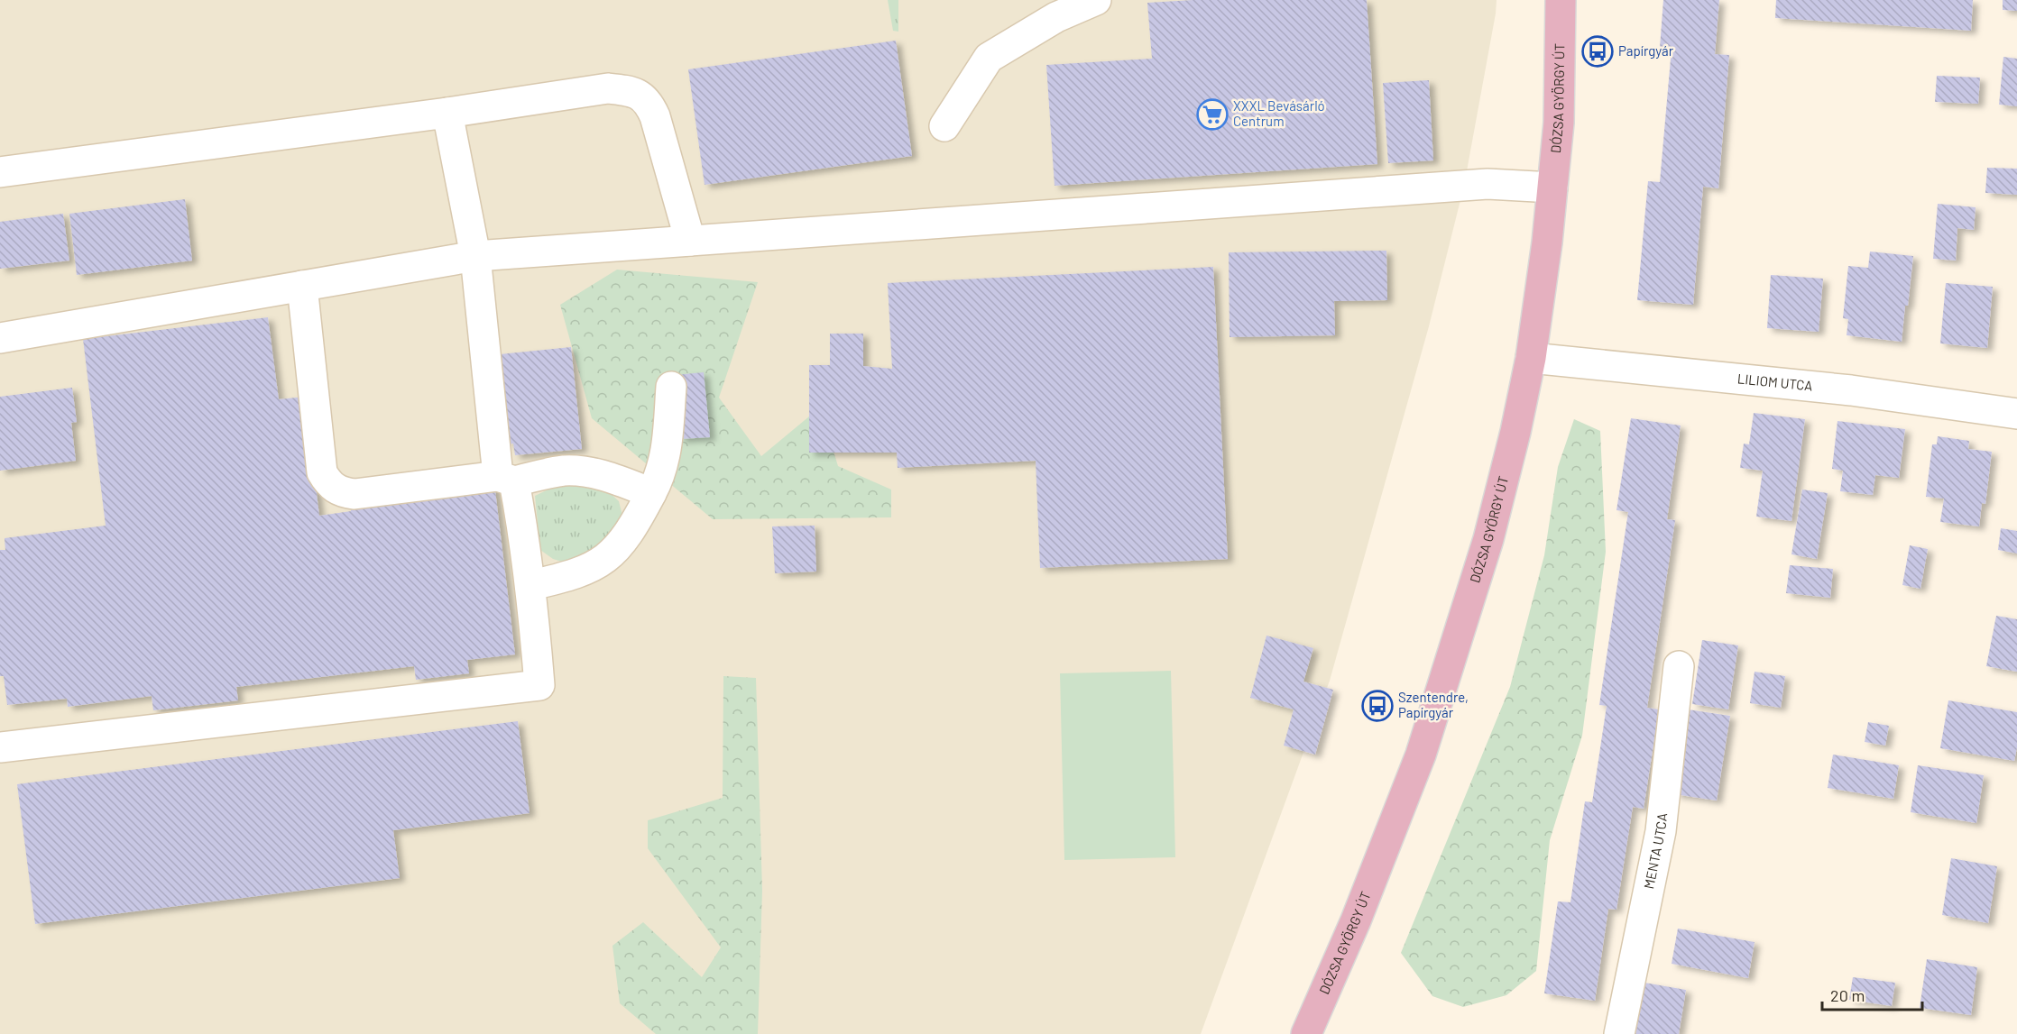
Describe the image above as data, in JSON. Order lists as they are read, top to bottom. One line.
{"streets":{"main road":["DÓZSA GYÖRGY ÚT"],"street":["LILIOM UTCA","MENTA UTCA"]},"crossings":[["DÓZSA GYÖRGY ÚT","LILIOM UTCA"]],"places":{"bus stop":["Papírgyár","Szentendre, Papírgyár"],"supermarket":["XXXL Bevásárló Centrum"]},"scale_bar":"20 m"}
